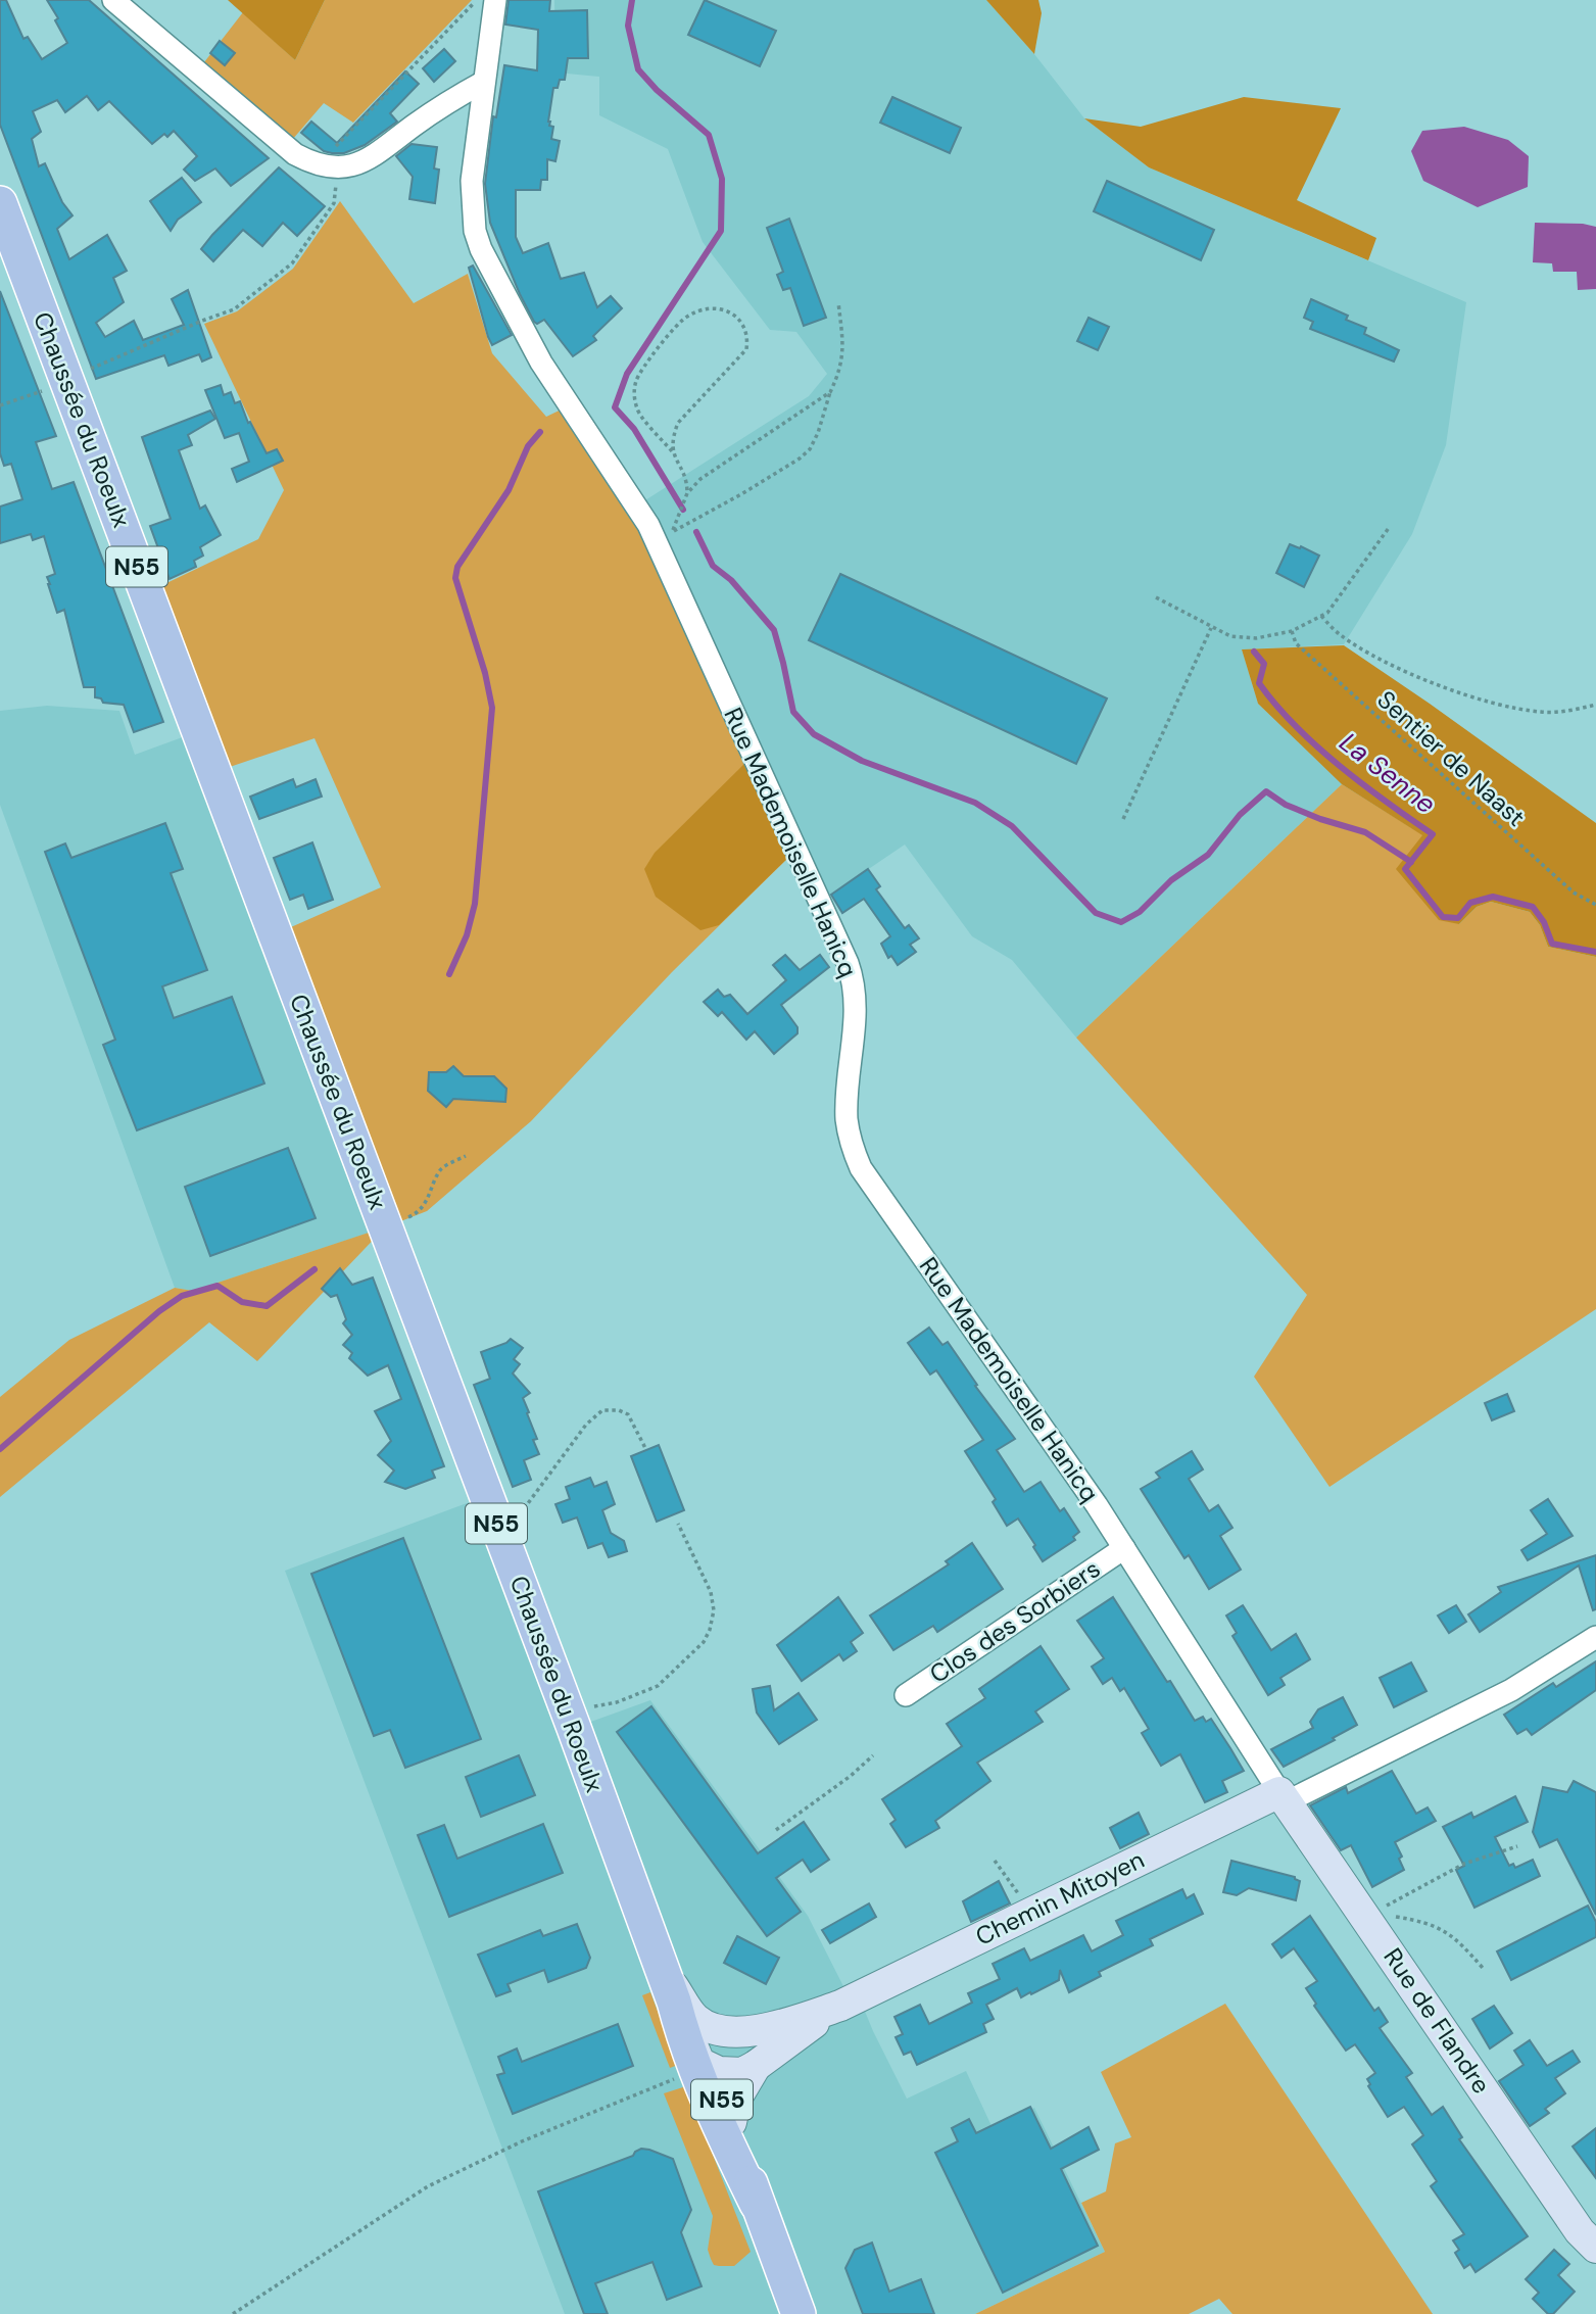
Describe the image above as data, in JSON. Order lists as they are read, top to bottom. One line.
{"streets":{"main road":["Chaussée du Roeulx","N55"],"street":["Rue Mademoiselle Hanicq","Clos des Sorbiers","Chemin Mitoyen","Rue de Flandre"],"path":["Sentier de Naast"]},"crossings":[["Chaussée du Roeulx","N55"],["Rue Mademoiselle Hanicq","Clos des Sorbiers"],["Rue Mademoiselle Hanicq","Chemin Mitoyen"],["Rue Mademoiselle Hanicq","Rue de Flandre"],["Chemin Mitoyen","Rue de Flandre"]],"water":["La Senne"]}
